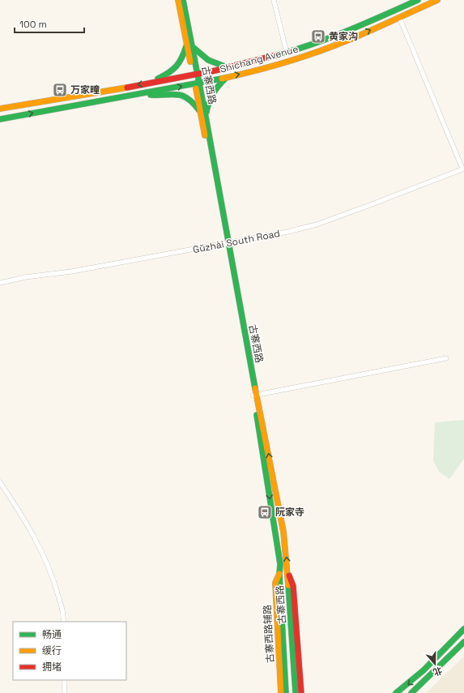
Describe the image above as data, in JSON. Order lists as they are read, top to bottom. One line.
{"streets":{"main road":["Shichang Avenue","古寨西路","古寨西路辅路"],"street":["Gǔzhài South Road"]},"crossings":[["Shichang Avenue","古寨西路"],["古寨西路","Gǔzhài South Road"],["古寨西路","古寨西路辅路"]],"places":{"bus stop":["黄家沟","万家疃","阮家寺"]},"legend":["畅通","缓行","拥堵"],"scale_bar":"100 m","north":"bottom"}
